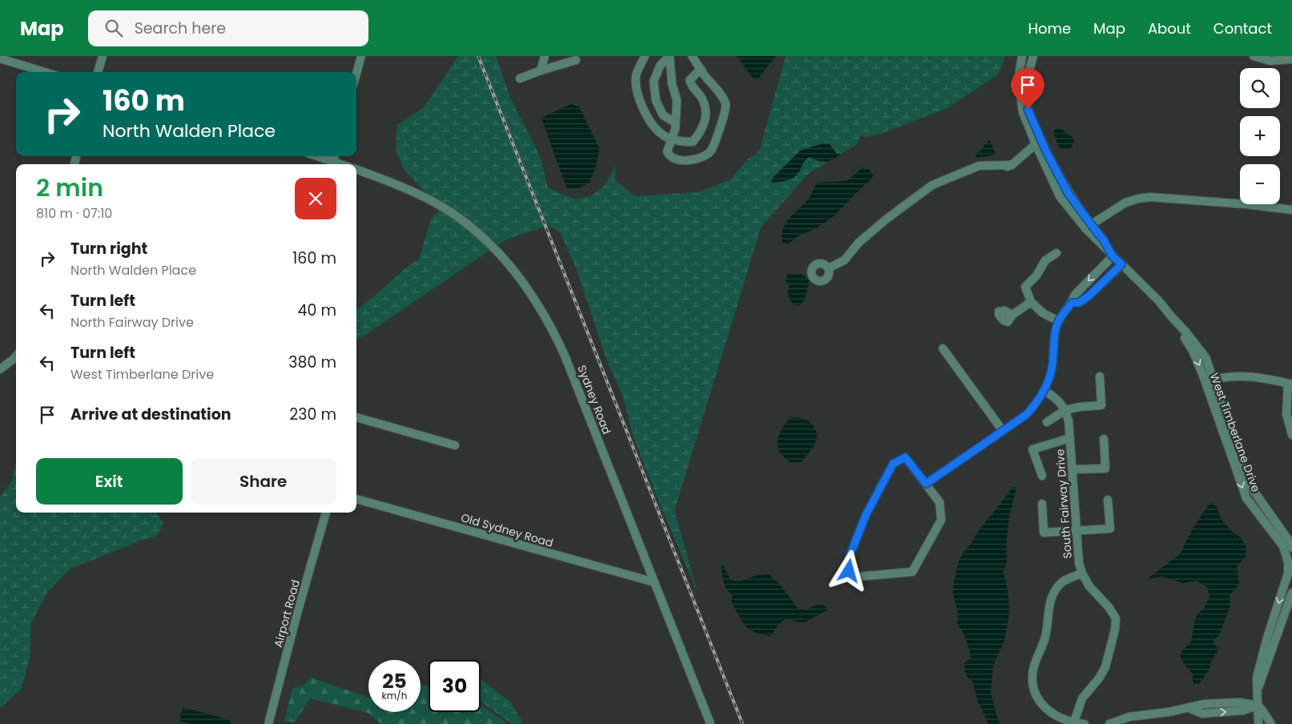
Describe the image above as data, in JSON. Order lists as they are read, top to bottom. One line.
{"streets":{"street":["Sydney Road","West Timberlane Drive","South Fairway Drive","Old Sydney Road","Airport Road"]},"crossings":[["Sydney Road","Old Sydney Road"]],"page":{"header":"Map","search":"Search here","nav":["Home","Map","About","Contact"],"map_buttons":["+","−"],"turn":["160 m","North Walden Place"],"heading":["2 min","810 m · 07:10"],"list":[{"name":"Turn right","note":"North Walden Place","value":"160 m"},{"name":"Turn left","note":"North Fairway Drive","value":"40 m"},{"name":"Turn left","note":"West Timberlane Drive","value":"380 m"},{"name":"Arrive at destination","value":"230 m"}],"buttons":["Exit","Share"],"speed":"25 km/h","limit":"30"}}
